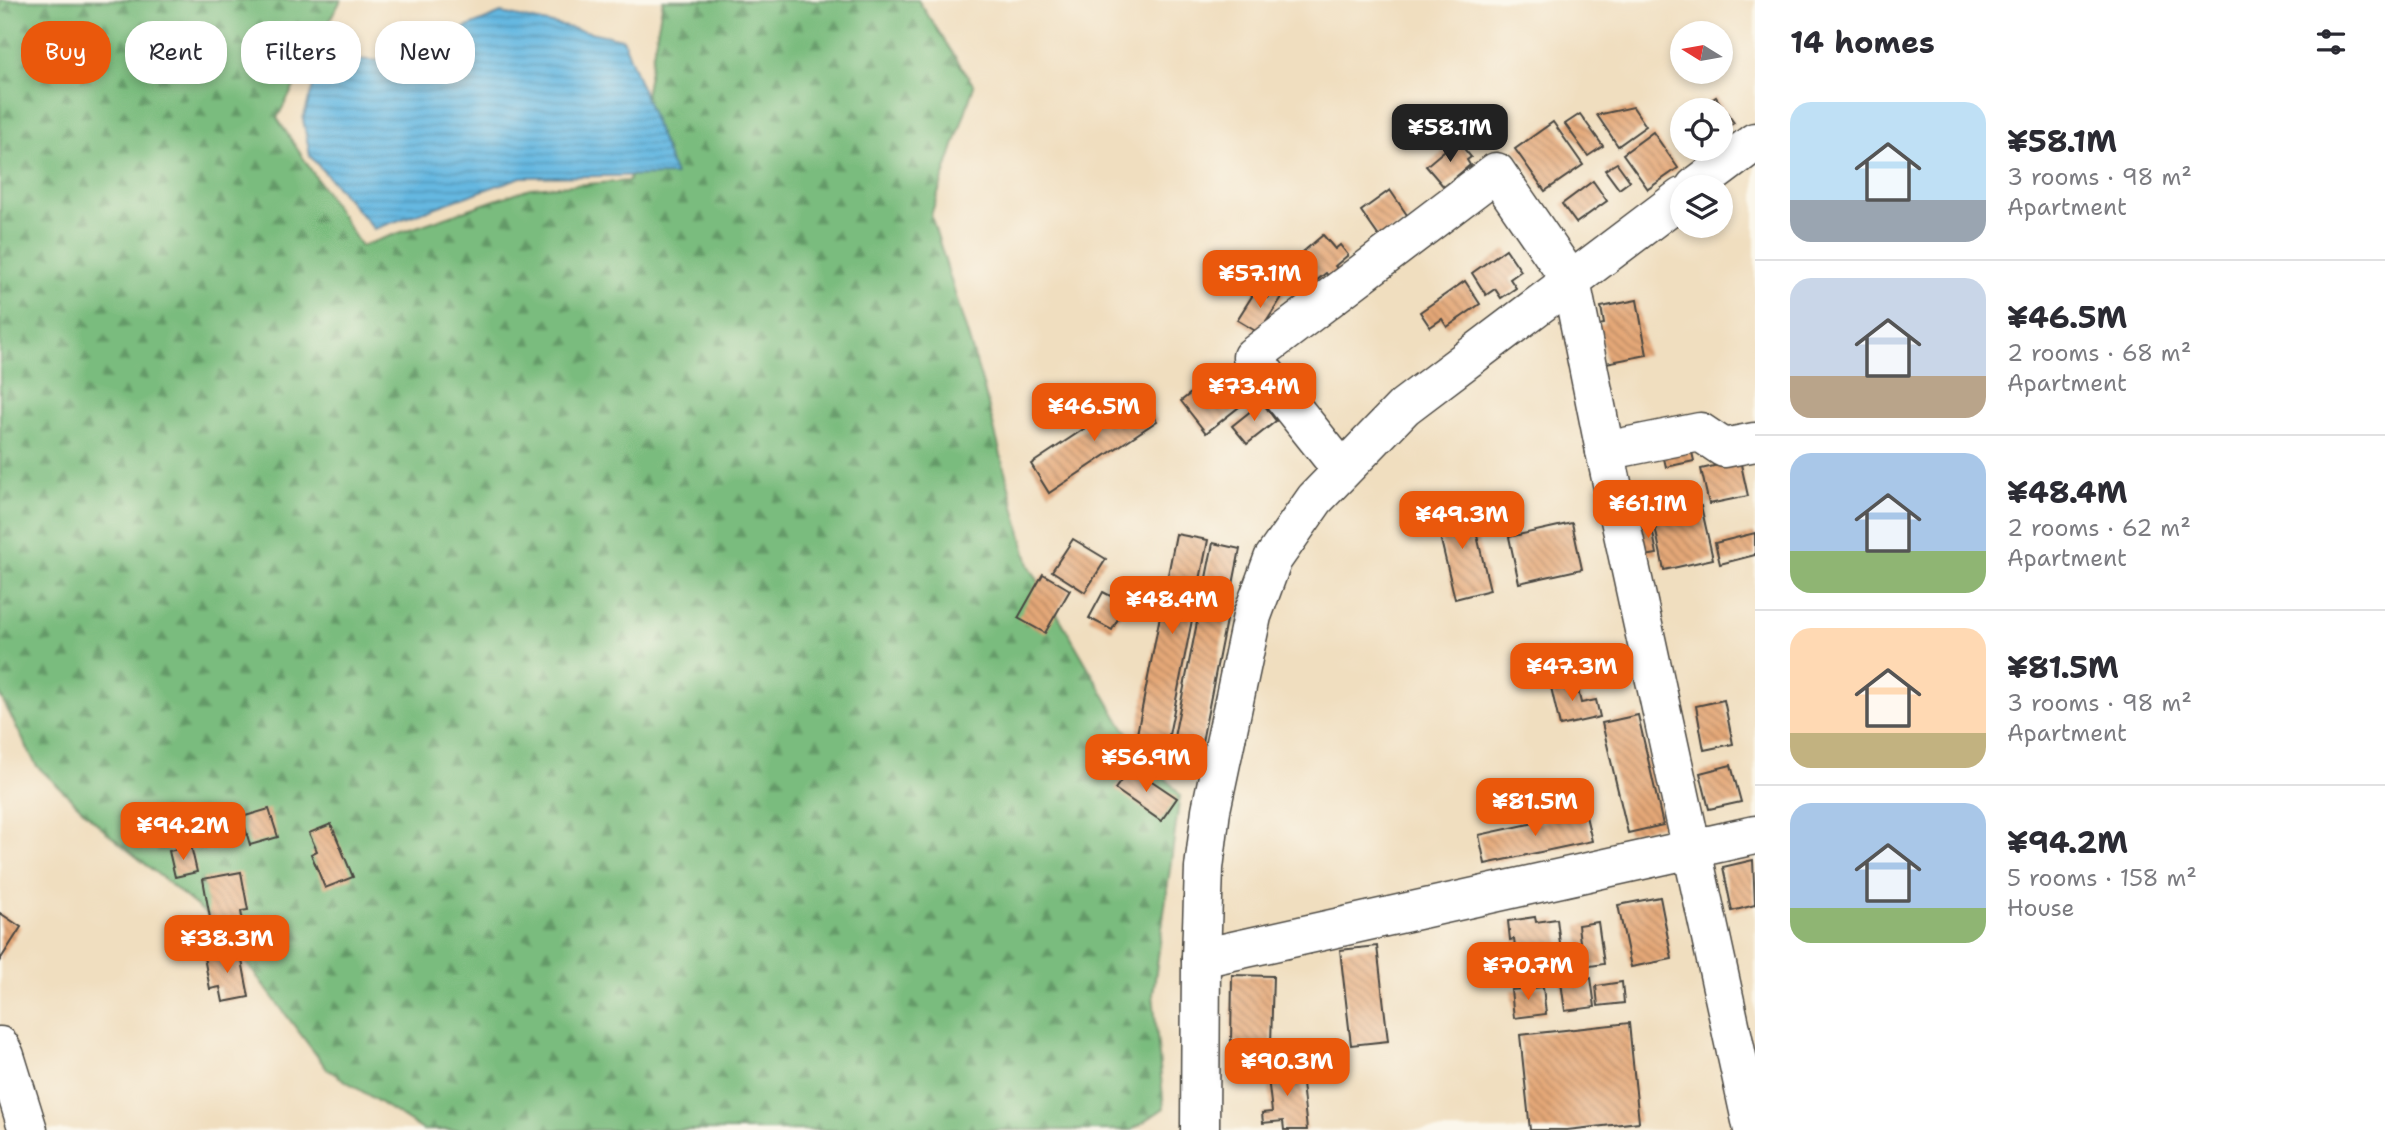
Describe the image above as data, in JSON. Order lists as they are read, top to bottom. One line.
{"north":"left","page":{"heading":"14 homes","chip":["Buy","Rent","Filters","New"],"list":[{"name":"¥58.1M","note":"3 rooms · 98 m² · Apartment"},{"name":"¥46.5M","note":"2 rooms · 68 m² · Apartment"},{"name":"¥48.4M","note":"2 rooms · 62 m² · Apartment"},{"name":"¥81.5M","note":"3 rooms · 98 m² · Apartment"},{"name":"¥94.2M","note":"5 rooms · 158 m² · House"}],"price":["¥58.1M","¥57.1M","¥73.4M","¥46.5M","¥61.1M","¥49.3M","¥48.4M","¥47.3M","¥56.9M","¥81.5M","¥94.2M","¥38.3M","¥70.7M","¥90.3M"]}}
